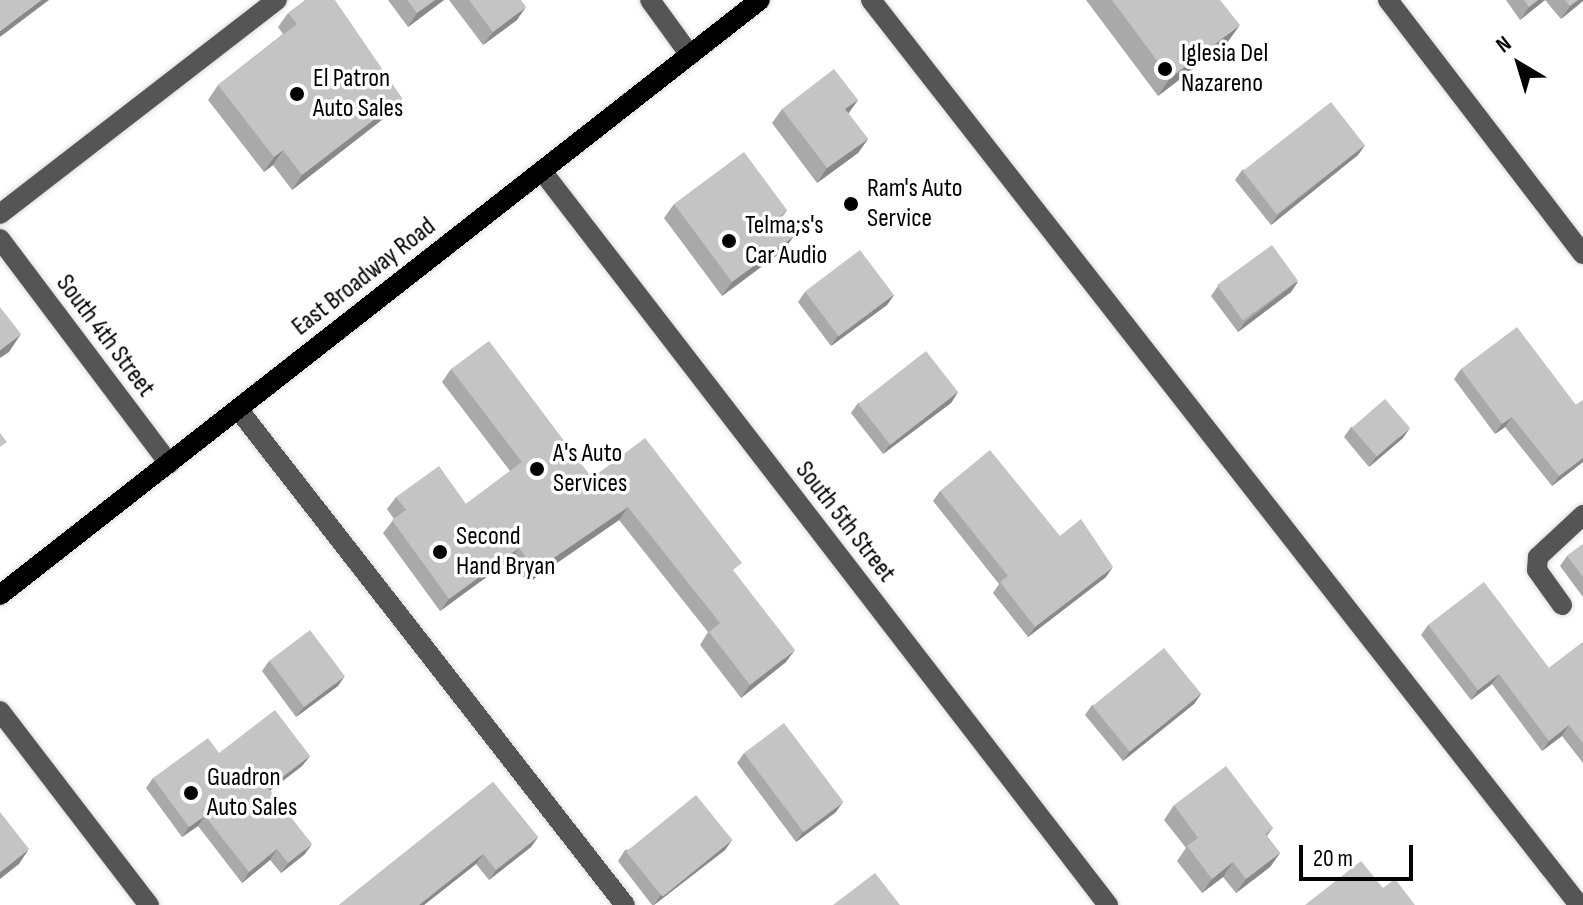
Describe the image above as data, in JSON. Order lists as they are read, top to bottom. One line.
{"streets":{"main road":["East Broadway Road"],"street":["South 4th Street","South 5th Street"]},"crossings":[["East Broadway Road","South 4th Street"],["East Broadway Road","South 5th Street"]],"places":["Iglesia Del Nazareno","El Patron Auto Sales","Ram's Auto Service","Telma;s's Car Audio","A's Auto Services","Second Hand Bryan","Guadron Auto Sales"],"scale_bar":"20 m","north":"top left"}
